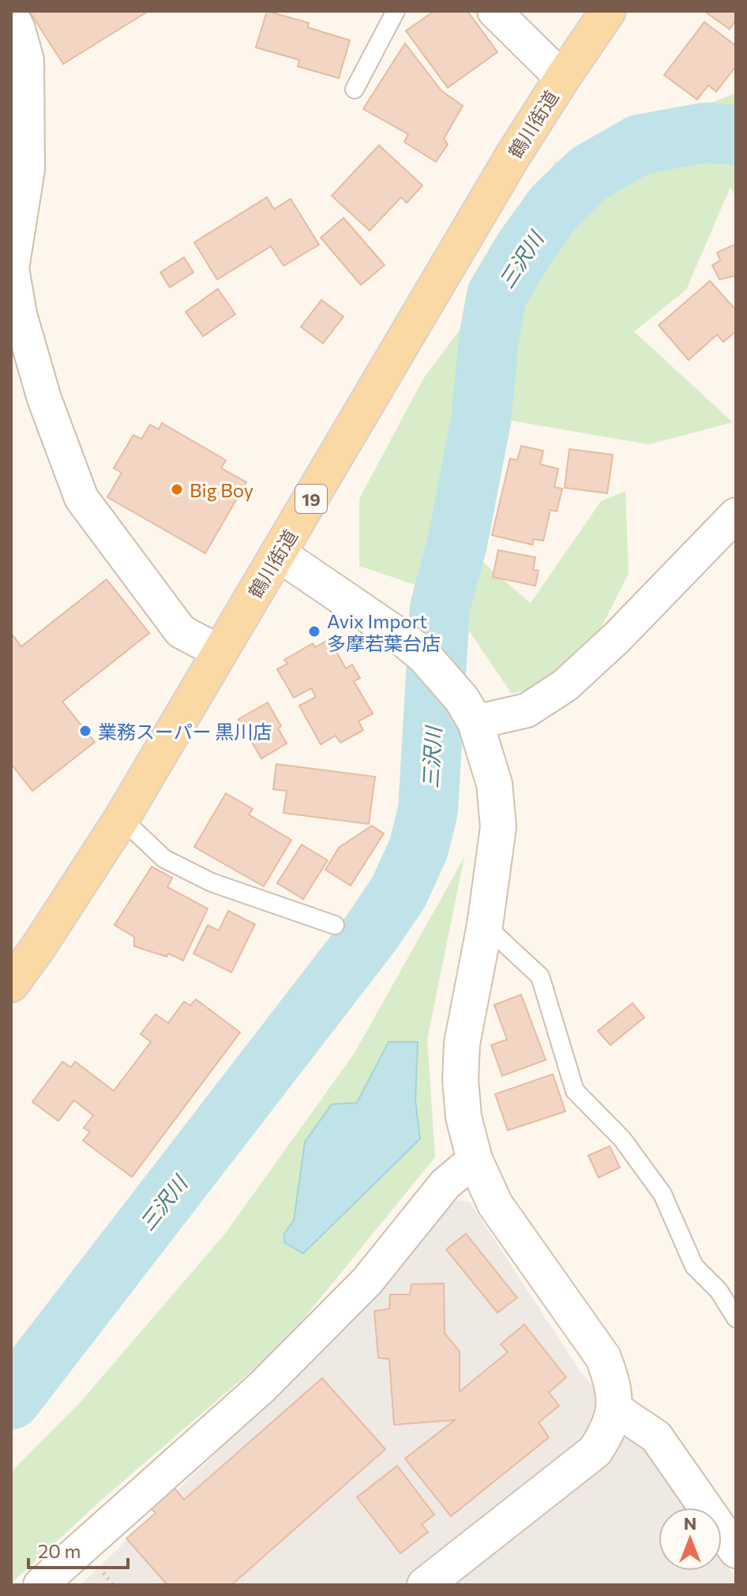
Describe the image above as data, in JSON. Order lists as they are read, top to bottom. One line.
{"streets":{"main road":["鶴川街道","19"]},"water":["三沢川"],"places":["Big Boy","Avix Import 多摩若葉台店","業務スーパー 黒川店"],"scale_bar":"20 m","north":"top"}
